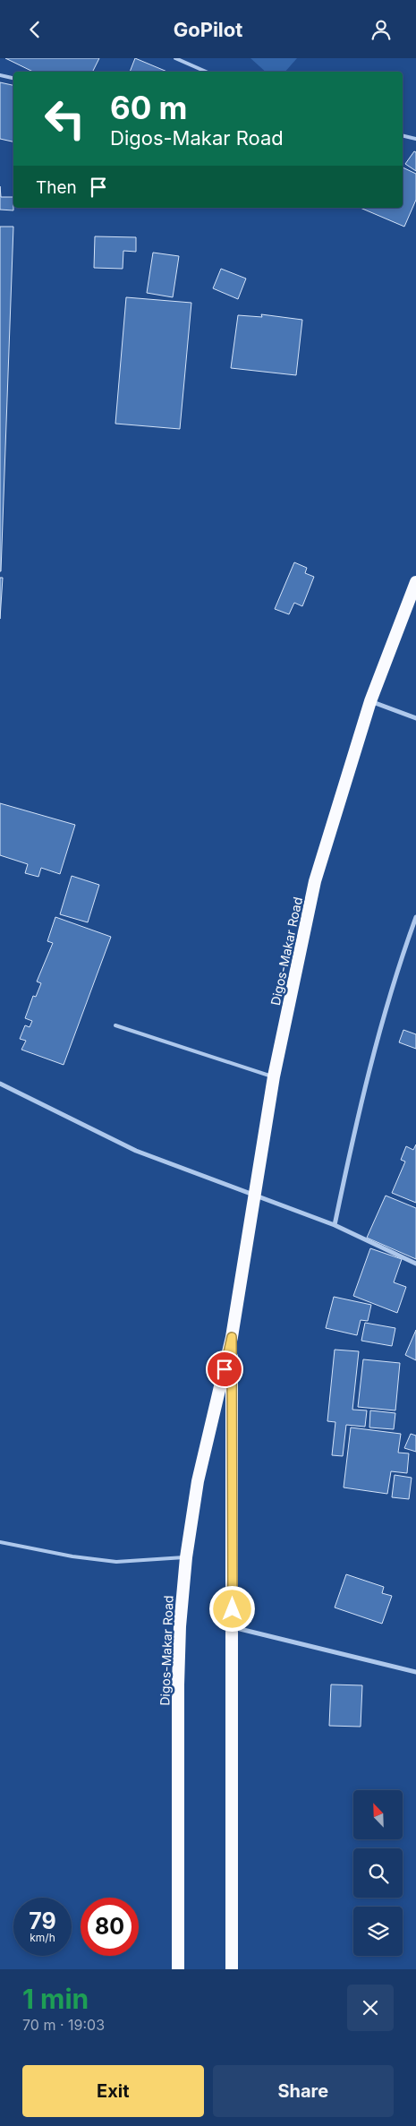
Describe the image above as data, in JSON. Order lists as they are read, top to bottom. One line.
{"streets":{"highway":["Digos-Makar Road"]},"north":"top left","page":{"header":"GoPilot","turn":["60 m","Digos-Makar Road"],"then":"Then","speed":"79 km/h","limit":"80","heading":["1 min","70 m · 19:03"],"buttons":["Exit","Share"]}}
